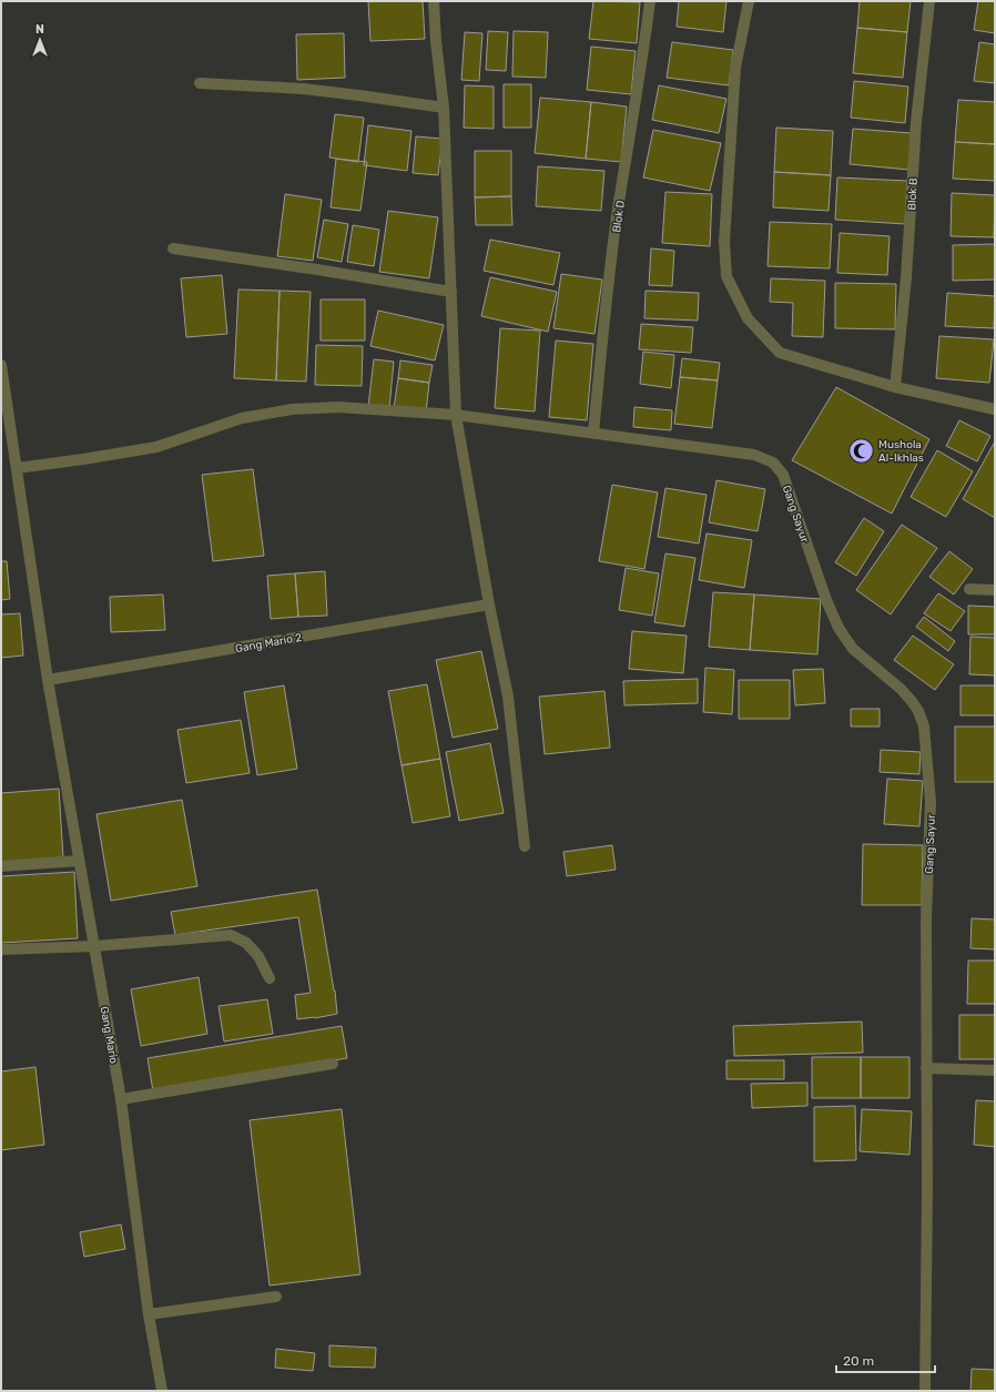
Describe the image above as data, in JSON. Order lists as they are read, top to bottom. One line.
{"streets":{"street":["Blok B","Blok D","Gang Sayur","Gang Mario 2","Gang Mario"]},"crossings":[["Blok D","Gang Sayur"],["Gang Sayur","Gang Mario"],["Gang Mario 2","Gang Mario"]],"places":{"mosque":["Mushola Al-Ikhlas"]},"scale_bar":"20 m","north":"top"}
